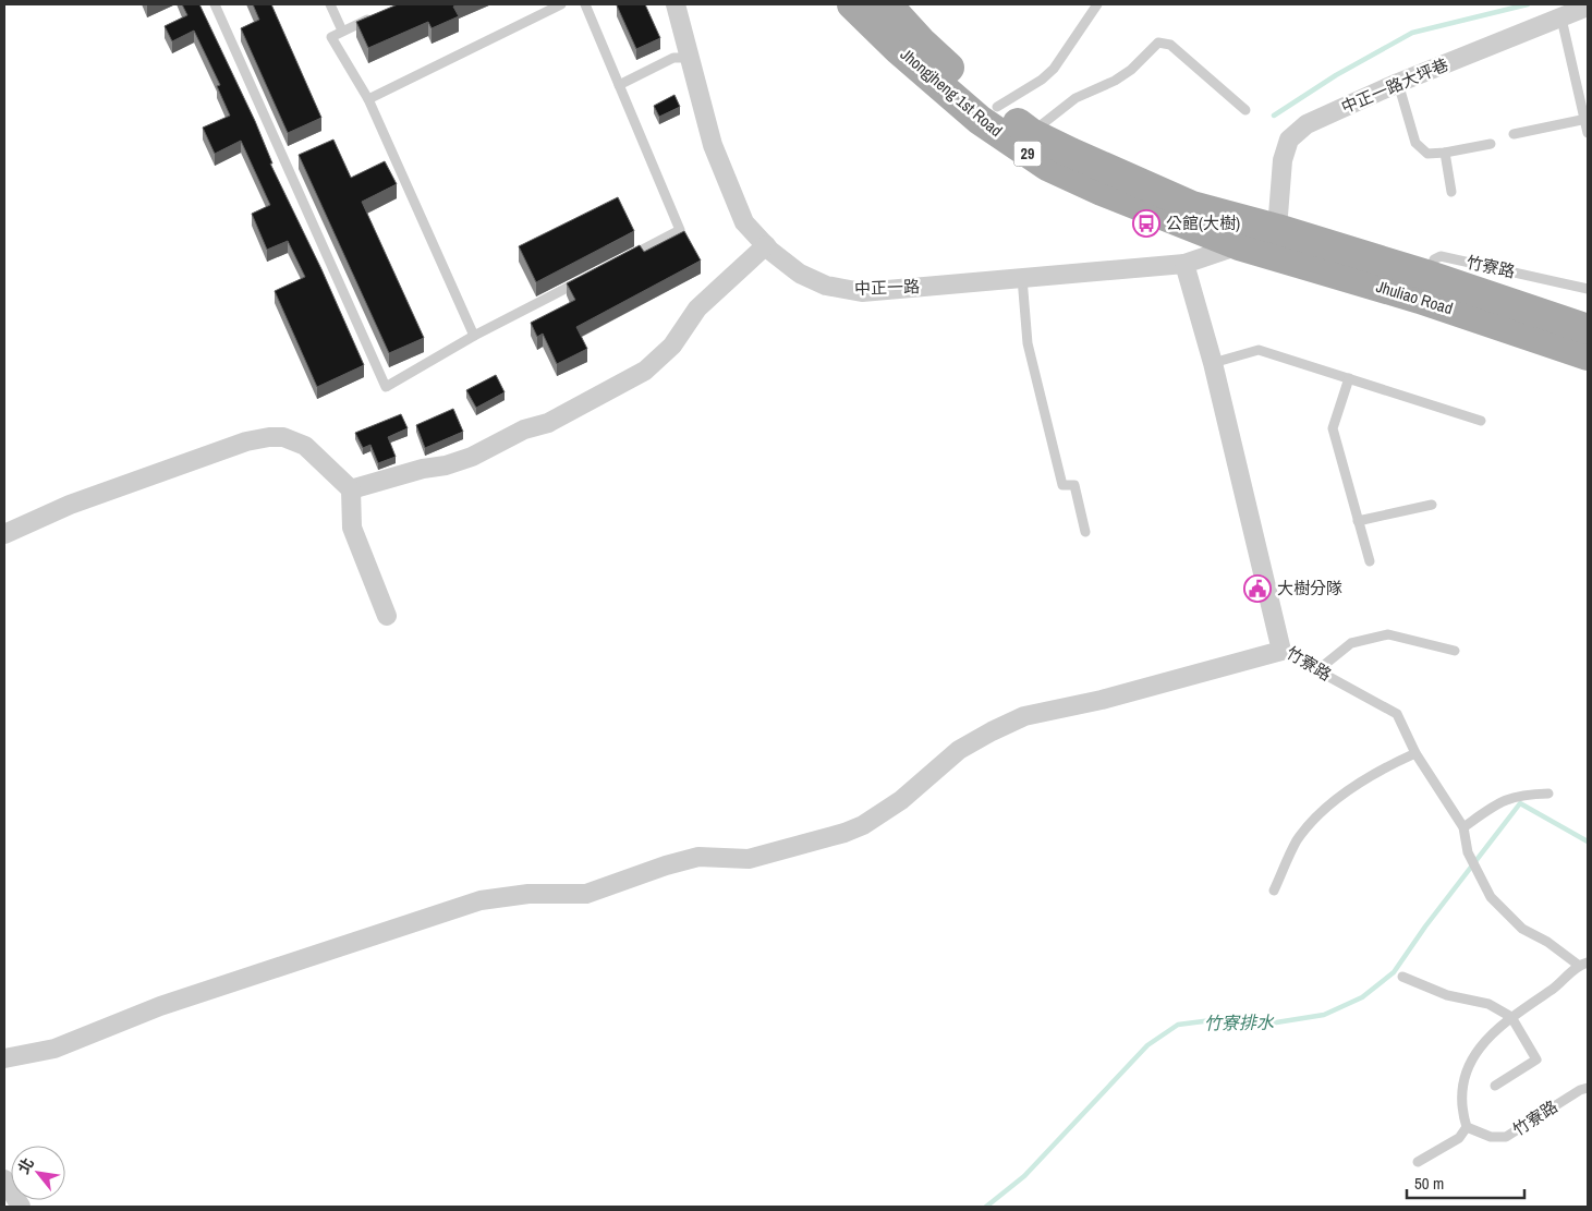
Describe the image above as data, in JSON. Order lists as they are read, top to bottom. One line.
{"streets":{"main road":["Jhongjheng 1st Road","29","Jhuliao Road"],"street":["中正一路大坪巷","竹寮路","中正一路"]},"crossings":[["中正一路大坪巷","Jhongjheng 1st Road"],["中正一路大坪巷","Jhuliao Road"],["Jhongjheng 1st Road","Jhuliao Road"],["竹寮路","中正一路"],["竹寮路","Jhuliao Road"]],"water":["竹寮排水"],"places":{"bus stop":["公館(大樹)"],"public building":["大樹分隊"]},"scale_bar":"50 m","north":"top left"}
